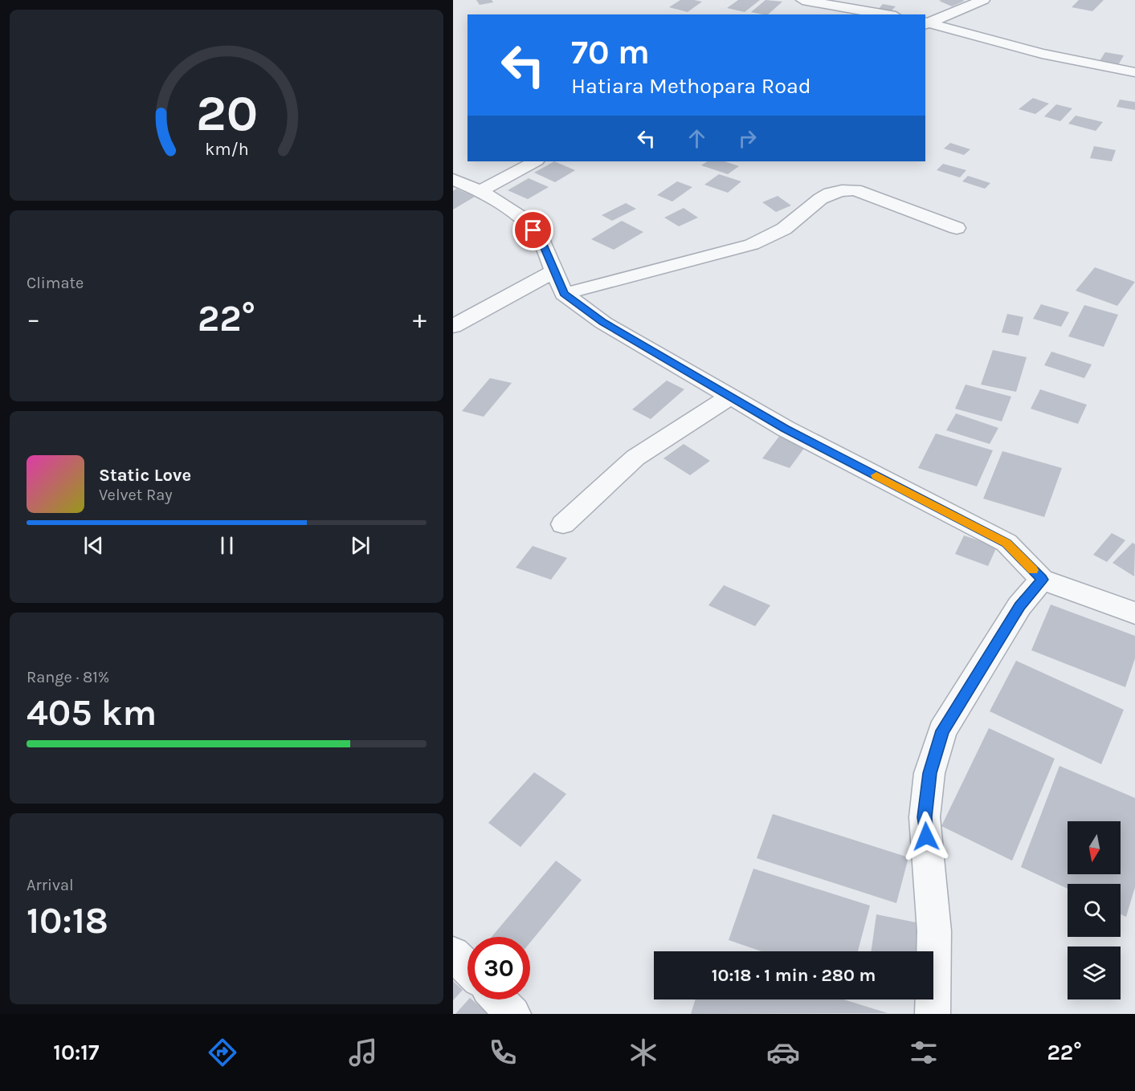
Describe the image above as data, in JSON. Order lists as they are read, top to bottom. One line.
{"north":"bottom","page":{"turn":["70 m","Hatiara Methopara Road"],"tile":["Climate",["Range · 81%","405 km"],["Arrival","10:18"]],"heat":["−","22°","+"],"song":["Static Love","Velvet Ray"],"limit":"30","trip":"10:18 · 1 min · 280 m","tabs":["10:17","22°"],"gauge":["20","km/h"]}}
